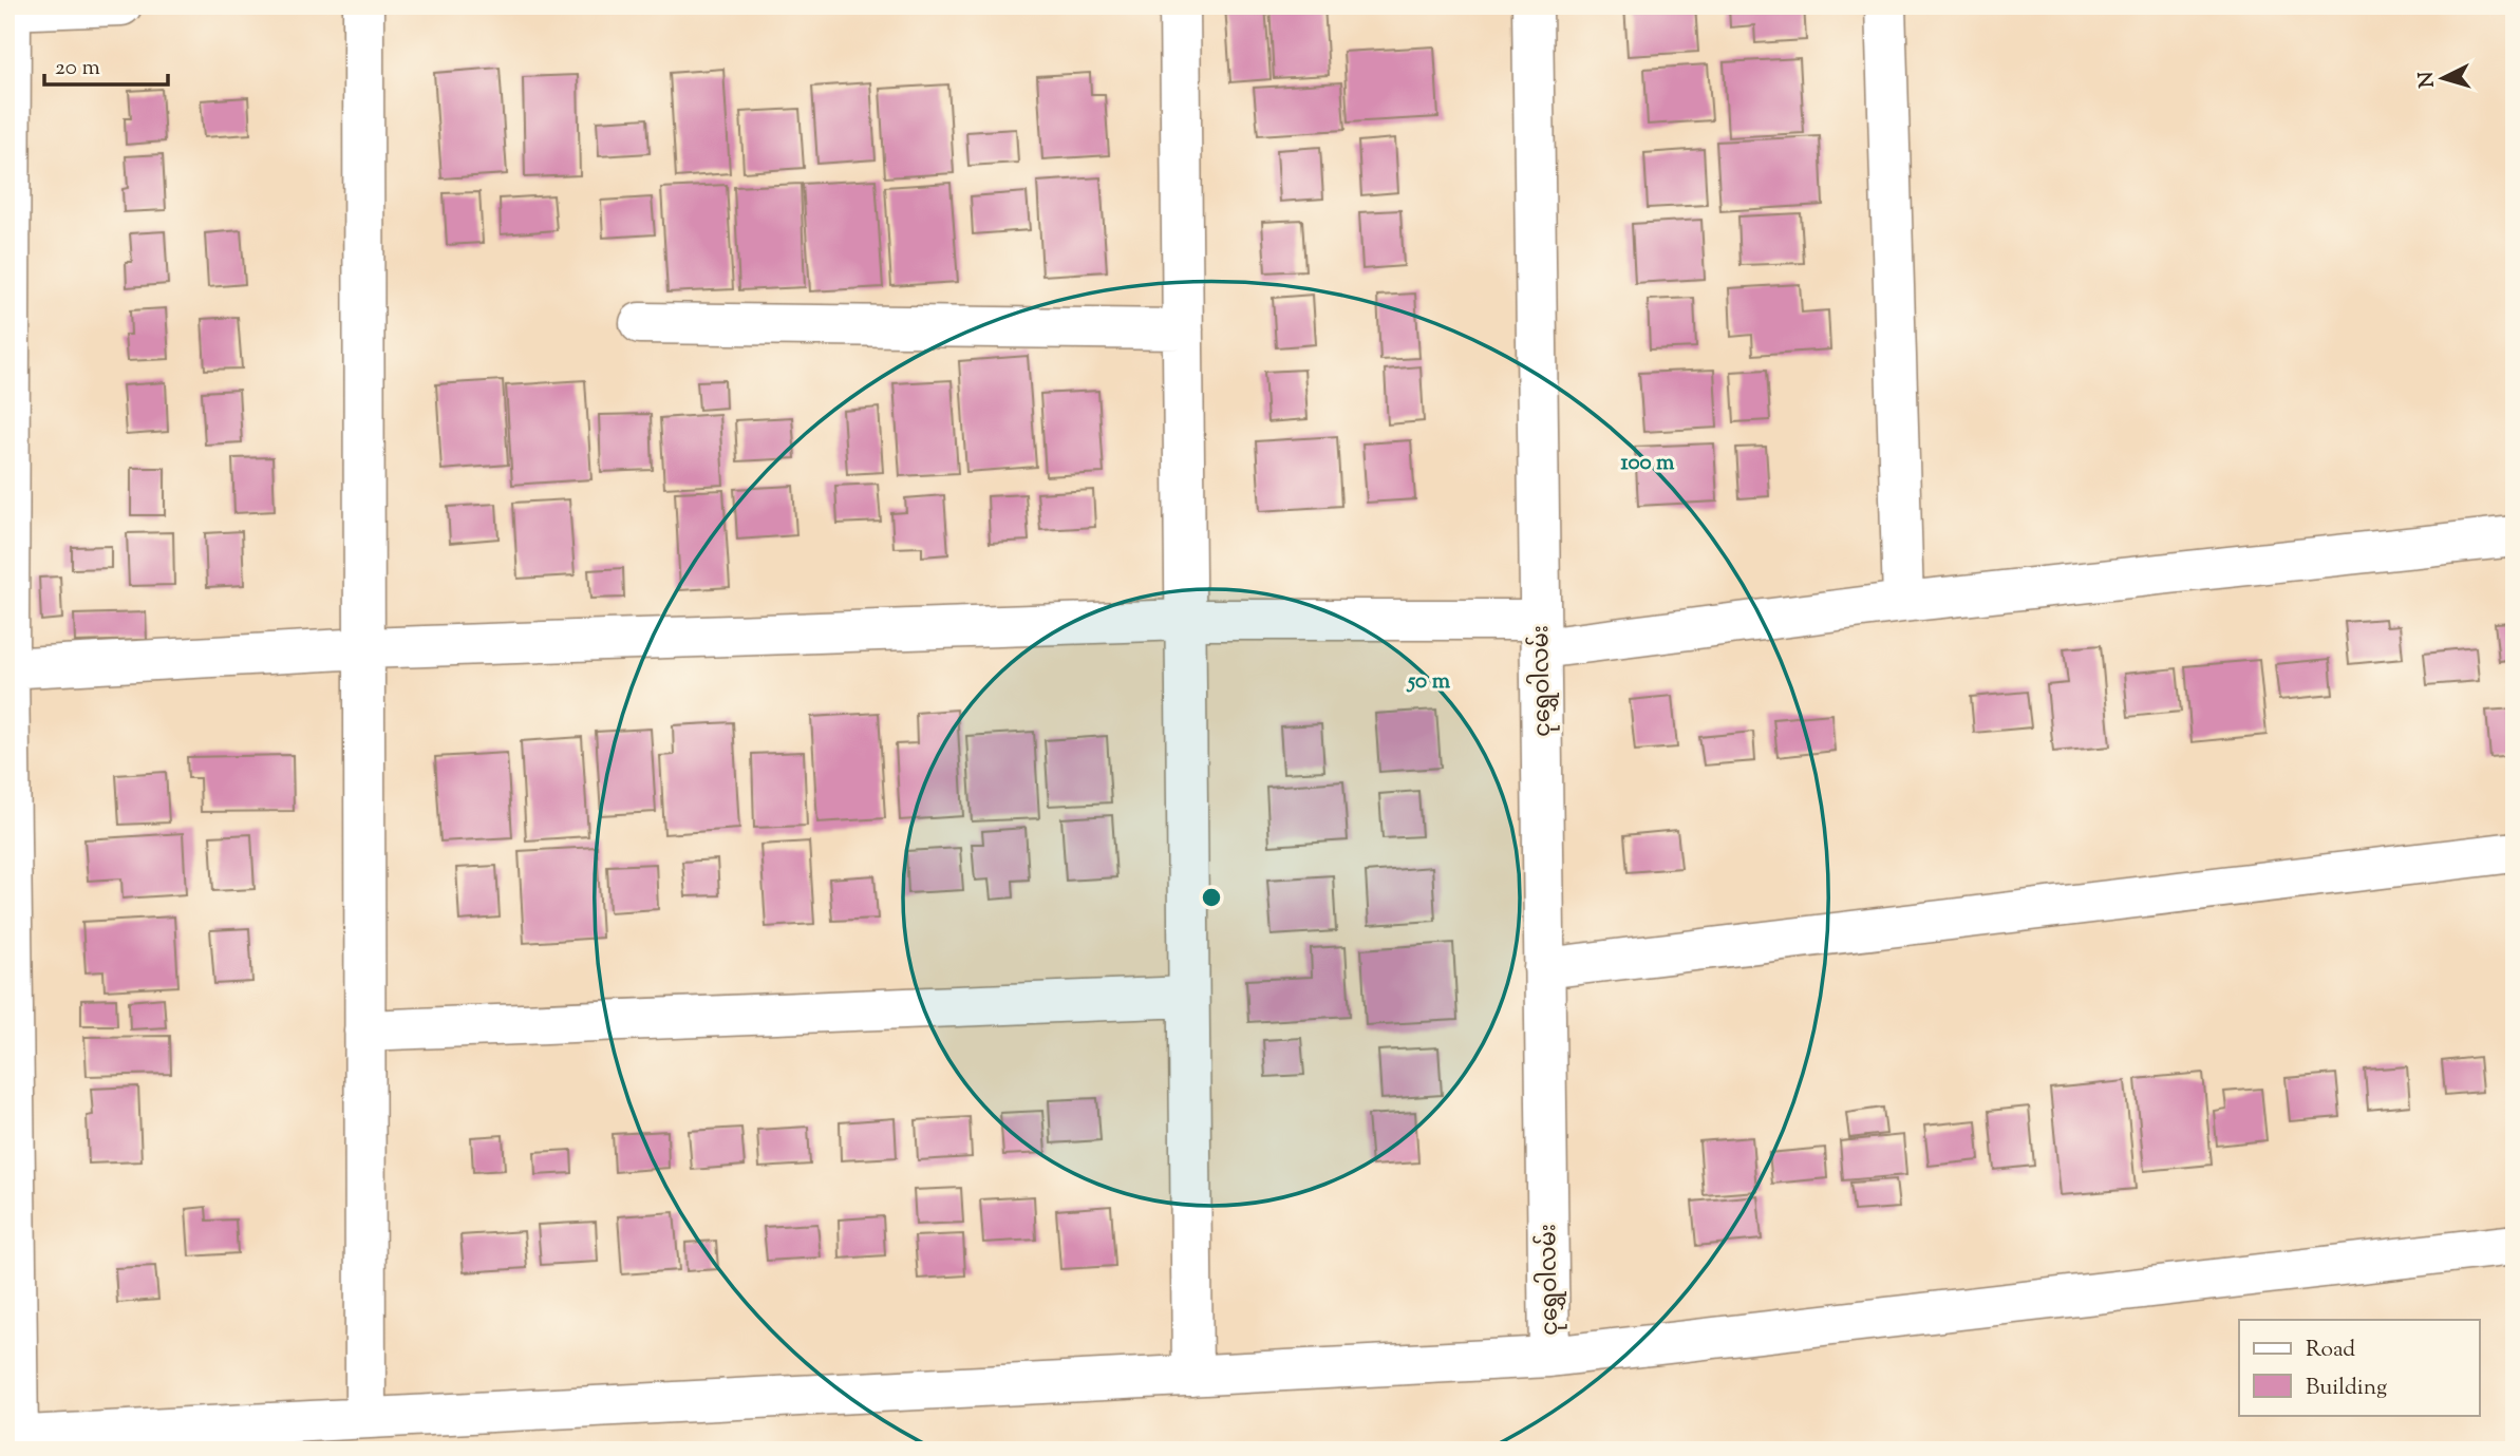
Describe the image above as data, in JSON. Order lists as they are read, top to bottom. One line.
{"streets":{"street":["ငုရွှေဝါလမ်း"]},"legend":["Road","Building"],"scale_bar":"20 m","north":"left","rings":["100 m","50 m"]}
